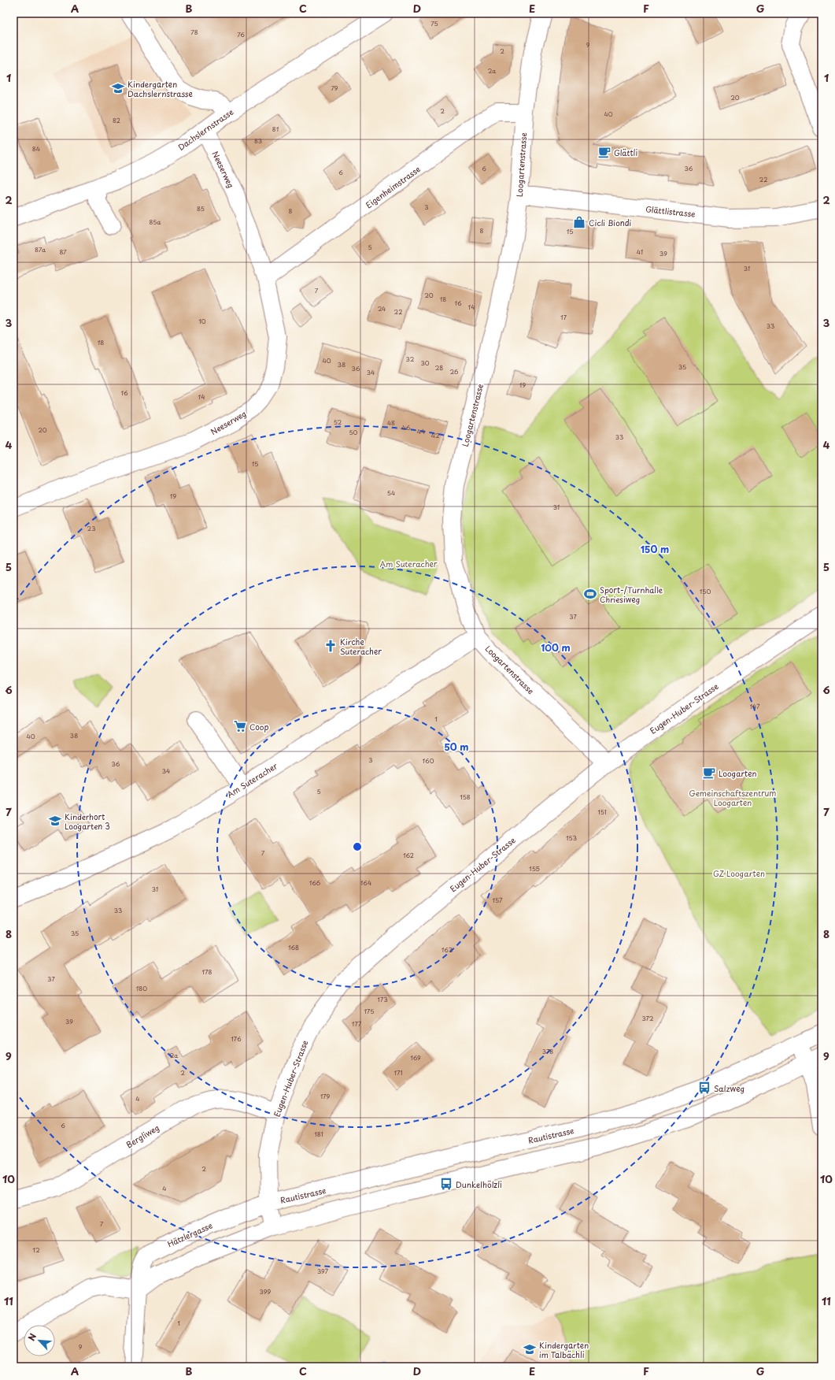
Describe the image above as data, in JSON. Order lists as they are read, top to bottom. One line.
{"streets":{"street":["Dachslernstrasse","Loogartenstrasse","Neeserweg","Eigenheimstrasse","Glättlistrasse","Eugen-Huber-Strasse","Am Suteracher","Rautistrasse","Bergliweg","Hätzlergasse"]},"crossings":[["Dachslernstrasse","Neeserweg"],["Loogartenstrasse","Eigenheimstrasse"],["Loogartenstrasse","Glättlistrasse"],["Loogartenstrasse","Eugen-Huber-Strasse"],["Loogartenstrasse","Am Suteracher"],["Neeserweg","Eigenheimstrasse"],["Eugen-Huber-Strasse","Rautistrasse"],["Eugen-Huber-Strasse","Bergliweg"],["Eugen-Huber-Strasse","Hätzlergasse"],["Rautistrasse","Hätzlergasse"]],"parks":["Am Suteracher","Gemeinschaftszentrum Loogarten","GZ Loogarten"],"places":{"school or university":["Kindergarten Dachslernstrasse","Kinderhort Loogarten 3","Kindergarten im Talbächli"],"cafe":["Glättli","Loogarten"],"shop":["Cicli Biondi"],"sports":["Sport-/Turnhalle Chriesiweg"],"church":["Kirche Suteracher"],"supermarket":["Coop"],"bus stop":["Salzweg","Dunkelhölzli"]},"house_numbers":["75","78","76","9","2","2a","79","20","2","40","82","81","83","84","6","36","6","22","3","85","8","85a","8","15","5","87a","87","41","39","31","7","20","18","16","14","24","22","17","10","33","18","32","40","30","38","35","28","36","26","34","19","16","14","52","48","46","20","44","50","42","33","15","54","19","31","23","150","37","147","1","38","40","3","160","36","34","5","158","151","153","7","162","155","166","164","31","157","33","35","168","163","178","37","180","173","175","372","39","177","176","378","2a","169","2","171","179","4","6","181","2","4","7","12","397","399","1","9"],"north":"top left","grid":{"columns":["A","B","C","D","E","F","G"],"rows":["1","2","3","4","5","6","7","8","9","10","11"]},"rings":["150 m","100 m","50 m"]}
